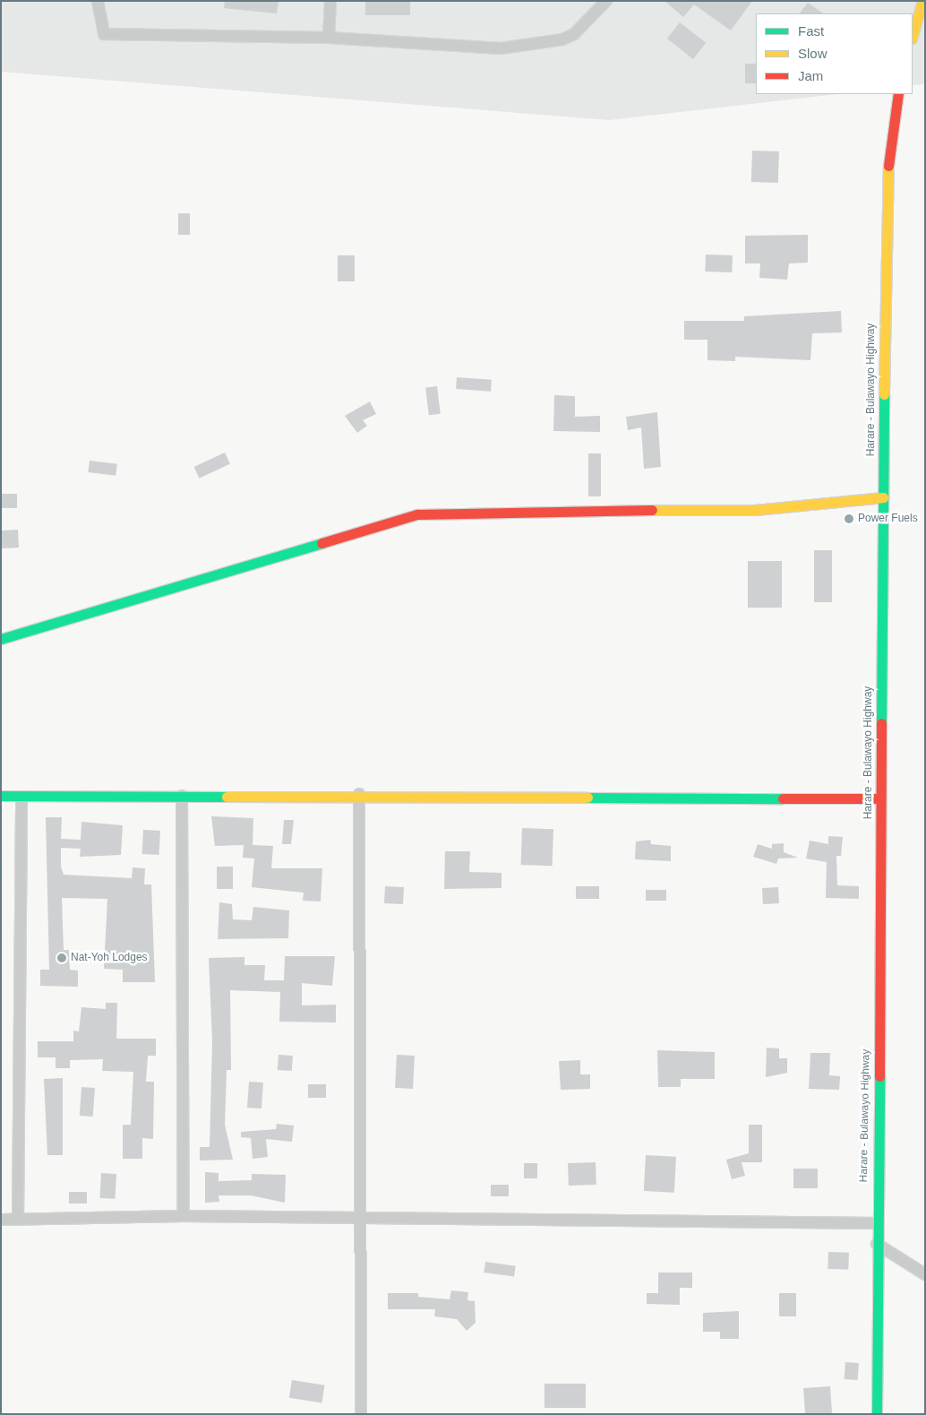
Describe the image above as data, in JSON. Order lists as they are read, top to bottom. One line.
{"streets":{"main road":["Harare - Bulawayo Highway"]},"places":["Power Fuels","Nat-Yoh Lodges"],"legend":["Fast","Slow","Jam"]}
